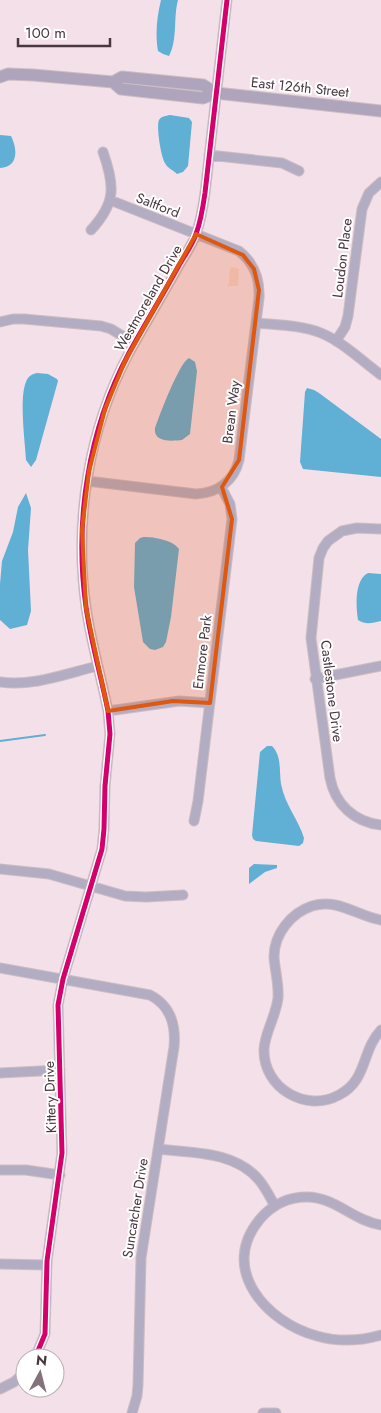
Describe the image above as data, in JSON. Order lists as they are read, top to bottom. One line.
{"streets":{"main road":["East 126th Street"],"street":["Saltford","Loudon Place","Westmoreland Drive","Brean Way","Enmore Park","Castlestone Drive","Kittery Drive","Suncatcher Drive"]},"crossings":[["East 126th Street","Westmoreland Drive"],["Saltford","Westmoreland Drive"],["Saltford","Brean Way"],["Westmoreland Drive","Brean Way"],["Westmoreland Drive","Kittery Drive"],["Brean Way","Enmore Park"],["Kittery Drive","Suncatcher Drive"]],"scale_bar":"100 m","north":"top"}
